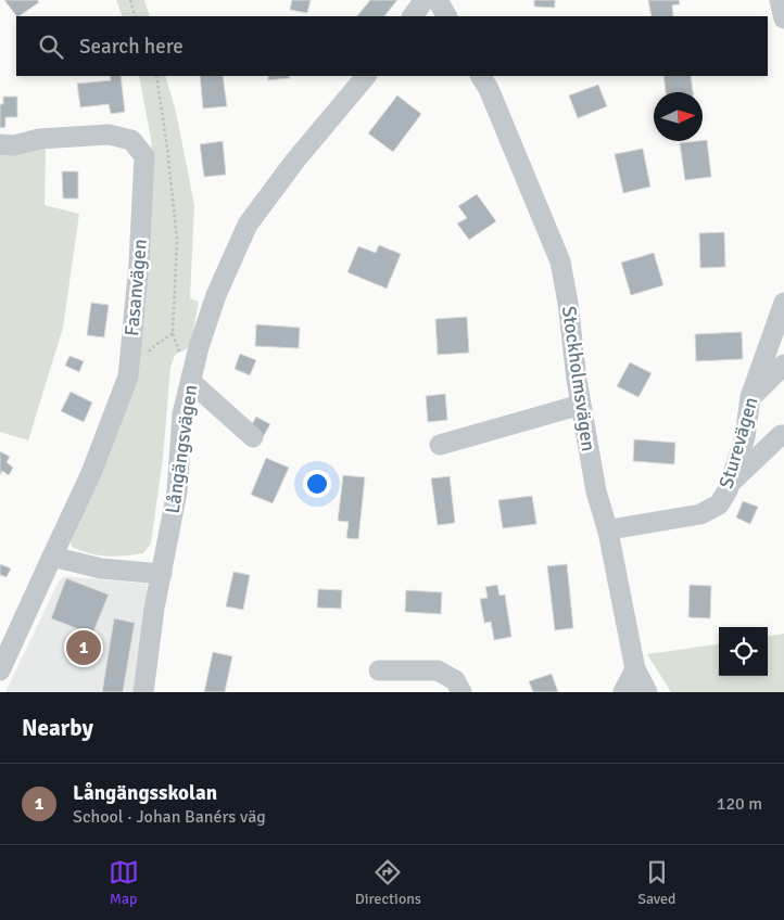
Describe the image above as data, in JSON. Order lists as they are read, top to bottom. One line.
{"streets":{"street":["Fasanvägen","Stockholmsvägen","Sturevägen","Långängsvägen"]},"crossings":[["Stockholmsvägen","Sturevägen"]],"north":"right","page":{"search":"Search here","pins":"1","heading":"Nearby","list":[{"mark":"1","name":"Långängsskolan","note":"School · Johan Banérs väg","value":"120 m"}],"nav":["Map","Directions","Saved"]}}
